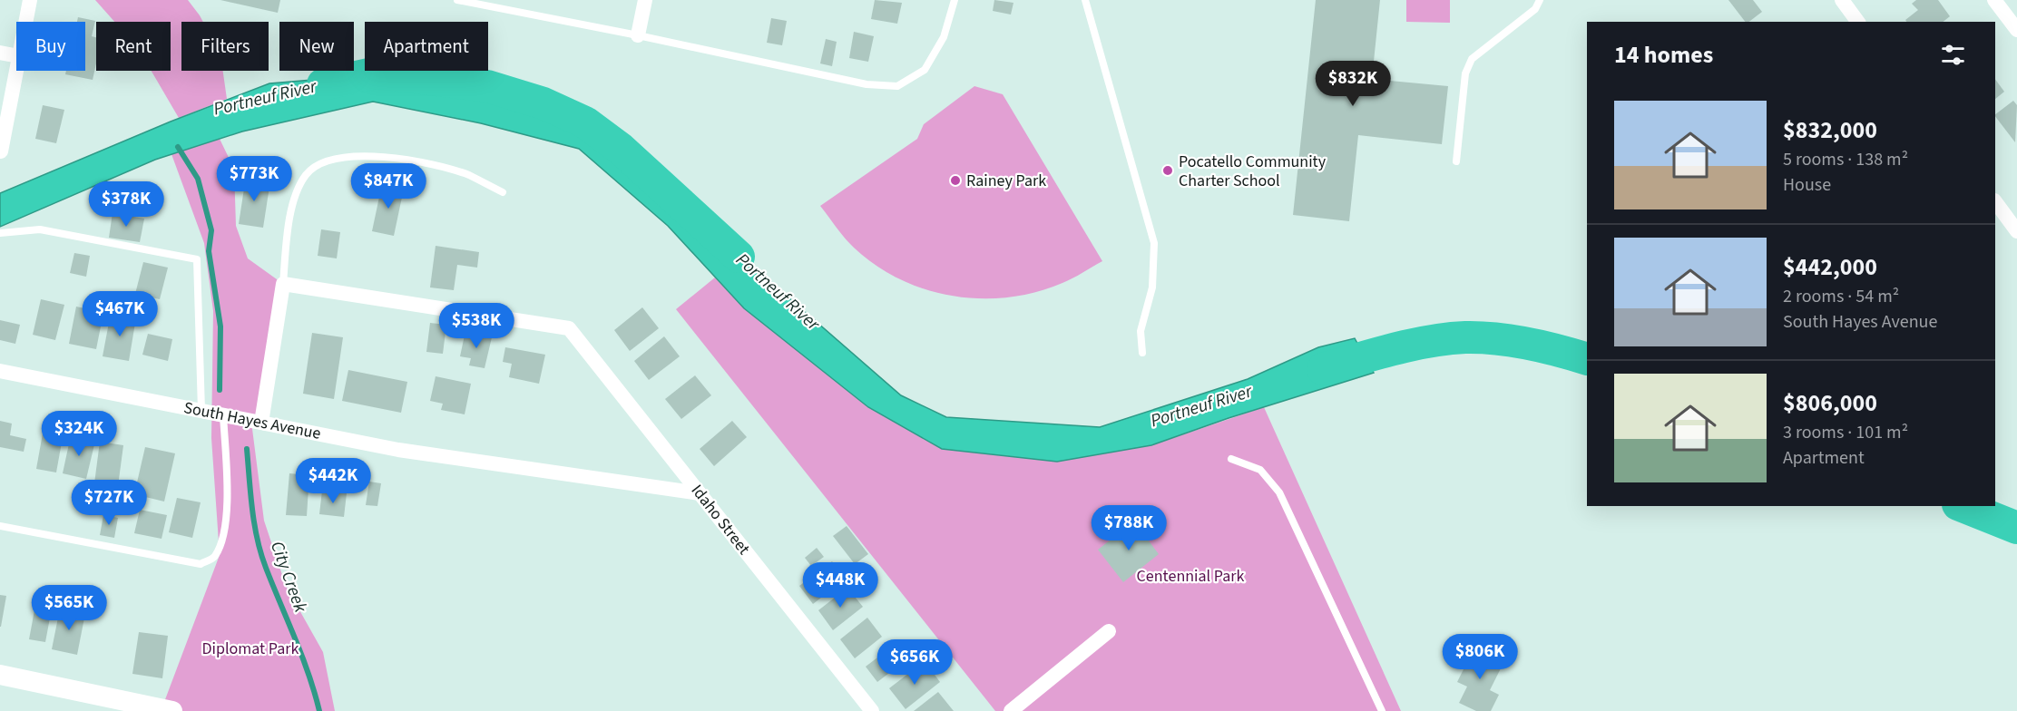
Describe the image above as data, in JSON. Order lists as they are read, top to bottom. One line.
{"streets":{"street":["South Hayes Avenue","Idaho Street"]},"crossings":[["South Hayes Avenue","Idaho Street"]],"water":["Portneuf River","City Creek"],"parks":["Centennial Park","Diplomat Park"],"places":["Pocatello Community Charter School","Rainey Park"],"page":{"chip":["Buy","Rent","Filters","New","Apartment"],"heading":"14 homes","price":["$832K","$773K","$847K","$378K","$467K","$538K","$324K","$442K","$727K","$788K","$448K","$565K","$806K","$656K"],"list":[{"name":"$832,000","note":"5 rooms · 138 m² · House"},{"name":"$442,000","note":"2 rooms · 54 m² · South Hayes Avenue"},{"name":"$806,000","note":"3 rooms · 101 m² · Apartment"}]}}
